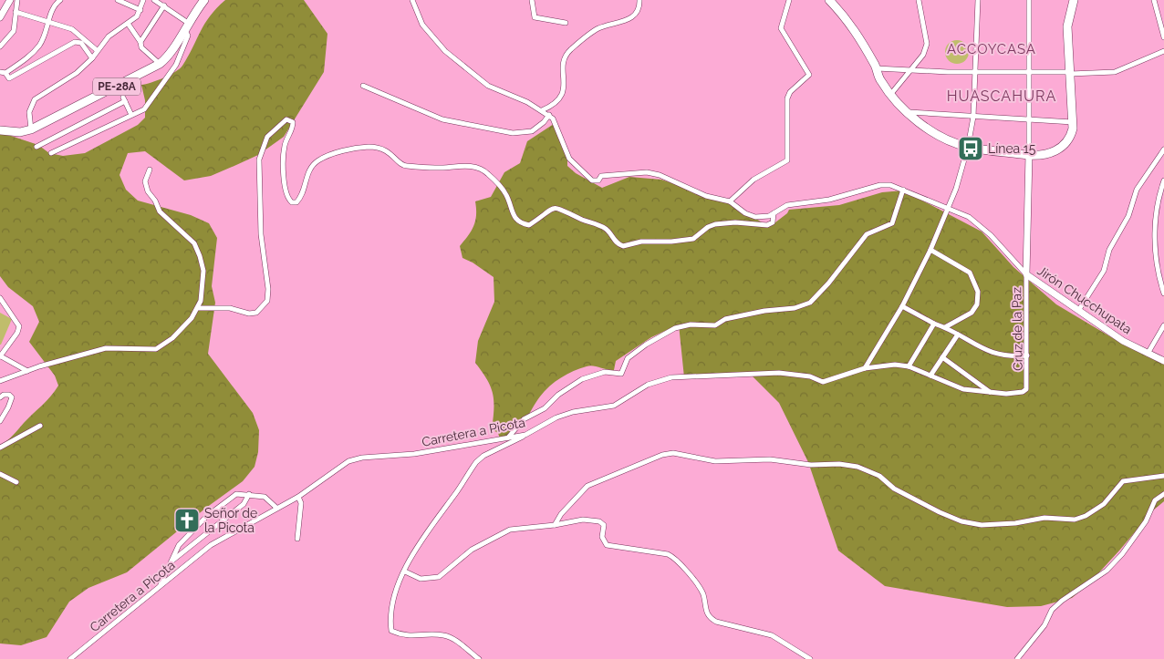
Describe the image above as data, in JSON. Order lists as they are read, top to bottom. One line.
{"streets":{"highway":["PE-28A"],"street":["Jirón Chucchupata","Cruz de la Paz","Carretera a Picota"]},"crossings":[["Jirón Chucchupata","Cruz de la Paz"],["Cruz de la Paz","Carretera a Picota"]],"districts":["ACCOYCASA","HUASCAHURA"],"places":{"bus stop":["Línea 15"],"church":["Señor de la Picota"]}}
